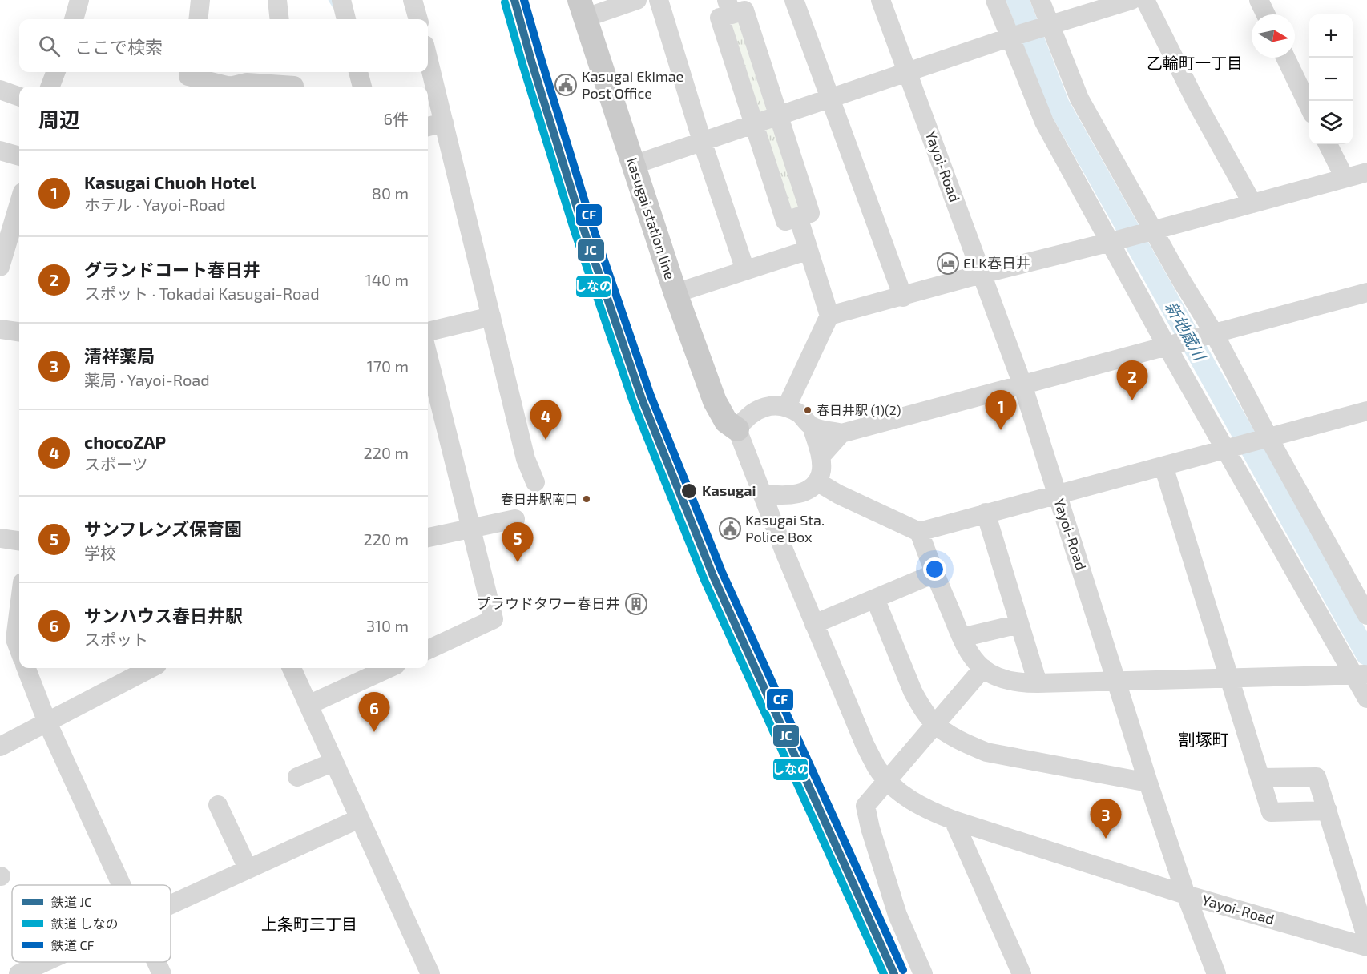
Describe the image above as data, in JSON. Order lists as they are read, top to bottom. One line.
{"streets":{"main road":["kasugai station line"],"street":["Yayoi-Road"]},"districts":["乙輪町一丁目","割塚町","上条町三丁目"],"water":["新地蔵川"],"places":{"public building":["Kasugai Ekimae Post Office","Kasugai Sta. Police Box"],"hotel":["ELK春日井"],"other":["春日井駅 (1)(2)","Kasugai","春日井駅南口"],"building":["プラウドタワー春日井"]},"lines":["rail line JC","rail line CF","rail line しなの"],"legend":["鉄道 JC","鉄道 しなの","鉄道 CF"],"north":"right","page":{"map_buttons":["+","−"],"search":"ここで検索","heading":["周辺","6件"],"list":[{"mark":"1","name":"Kasugai Chuoh Hotel","note":"ホテル · Yayoi-Road","value":"80 m"},{"mark":"2","name":"グランドコート春日井","note":"スポット · Tokadai Kasugai-Road","value":"140 m"},{"mark":"3","name":"清祥薬局","note":"薬局 · Yayoi-Road","value":"170 m"},{"mark":"4","name":"chocoZAP","note":"スポーツ","value":"220 m"},{"mark":"5","name":"サンフレンズ保育園","note":"学校","value":"220 m"},{"mark":"6","name":"サンハウス春日井駅","note":"スポット","value":"310 m"}],"pins":["2","1","4","5","6","3"]}}
